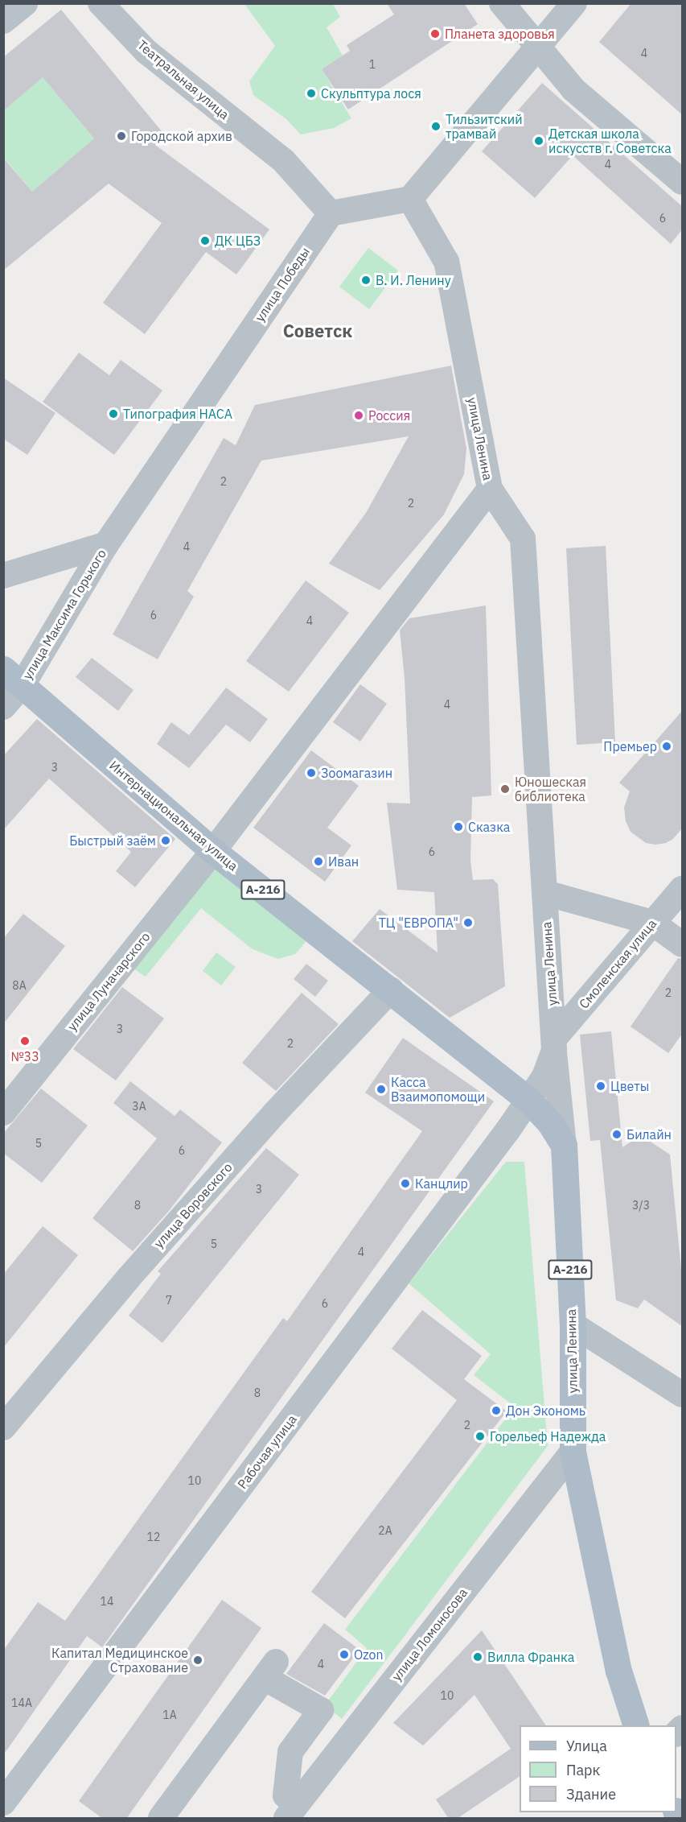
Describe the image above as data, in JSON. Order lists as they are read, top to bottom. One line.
{"streets":{"main road":["улица Ленина","Интернациональная улица","А-216"],"street":["Театральная улица","улица Победы","улица Максима Горького","Смоленская улица","улица Луначарского","улица Воровского","Рабочая улица","улица Ломоносова"]},"crossings":[["Театральная улица","улица Победы"],["улица Победы","улица Максима Горького"],["улица Ленина","Интернациональная улица"],["улица Ленина","Смоленская улица"],["улица Ленина","улица Луначарского"],["улица Ленина","Рабочая улица"],["улица Ленина","улица Ломоносова"],["улица Максима Горького","Интернациональная улица"],["Интернациональная улица","улица Луначарского"],["Интернациональная улица","улица Воровского"],["Интернациональная улица","Рабочая улица"]],"districts":["Советск"],"places":["Планета здоровья","Скульптура лося","Тильзитский трамвай","Городской архив","Детская школа искусств г. Советска","ДК ЦБЗ","В. И. Ленину","Типография НАСА","Россия","Премьер","Зоомагазин","Юношеская библиотека","Сказка","Быстрый заём","Иван","ТЦ \"ЕВРОПА\"","№33","Цветы","Касса Взаимопомощи","Билайн","Канцлир","Дон Экономь","Горельеф Надежда","Ozon","Вилла Франка","Капитал Медицинское Страхование"],"house_numbers":["4","1","4","6","2","2","4","6","4","4","3","6","8А","2","3","2","3А","5","6","3","8","3/3","5","4","7","6","8","2","10","2А","12","14","4","10","14А","1А"],"legend":["Улица","Парк","Здание"]}
